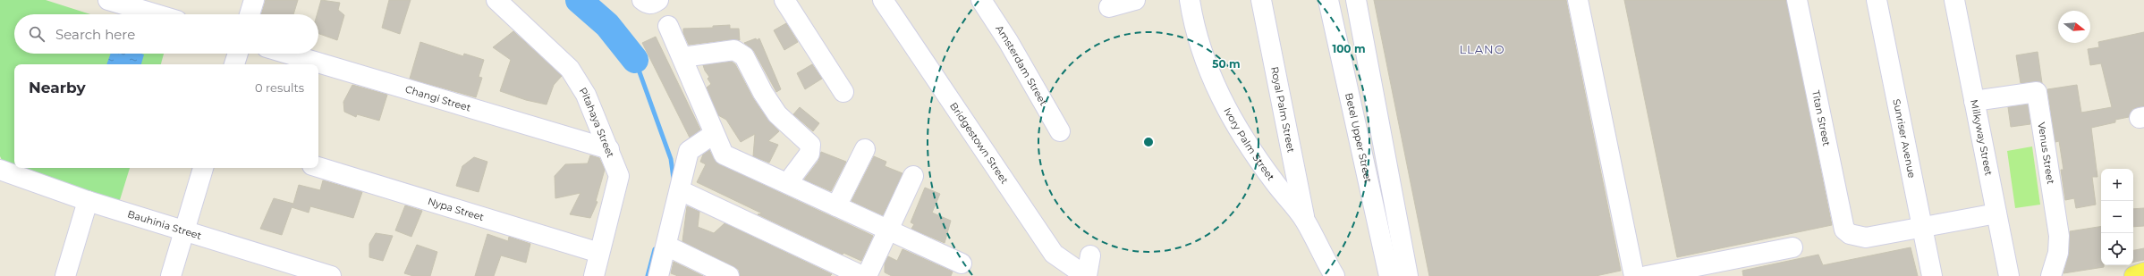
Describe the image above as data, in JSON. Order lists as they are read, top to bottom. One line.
{"streets":{"street":["Amsterdam Street","Changi Street","Royal Palm Street","Titan Street","Pitahaya Street","Betel Upper Street","Sunriser Avenue","Milkyway Street","Bridgestown Street","Ivory Palm Street","Venus Street","Nypa Street","Bauhinia Street"]},"crossings":[["Changi Street","Pitahaya Street"],["Royal Palm Street","Ivory Palm Street"],["Titan Street","Sunriser Avenue"],["Pitahaya Street","Nypa Street"],["Milkyway Street","Venus Street"]],"districts":["LLANO"],"north":"right","page":{"search":"Search here","heading":["Nearby","0 results"],"map_buttons":["+","−"]},"rings":["100 m","50 m"]}
